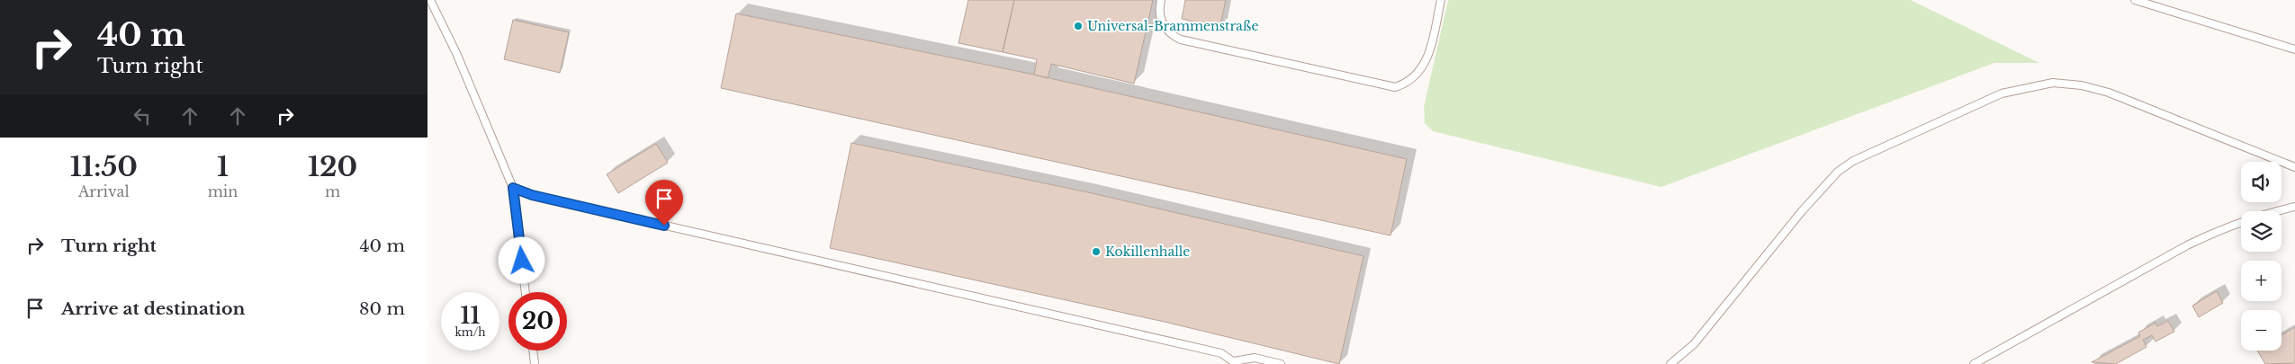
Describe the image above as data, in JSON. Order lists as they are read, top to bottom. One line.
{"places":["Universal-Brammenstraße","Kokillenhalle"],"page":{"turn":["40 m","Turn right"],"eta":["11:50","Arrival","1","min","120","m"],"map_buttons":["+","−"],"list":[{"name":"Turn right","value":"40 m"},{"name":"Arrive at destination","value":"80 m"}],"speed":"11 km/h","limit":"20"}}
